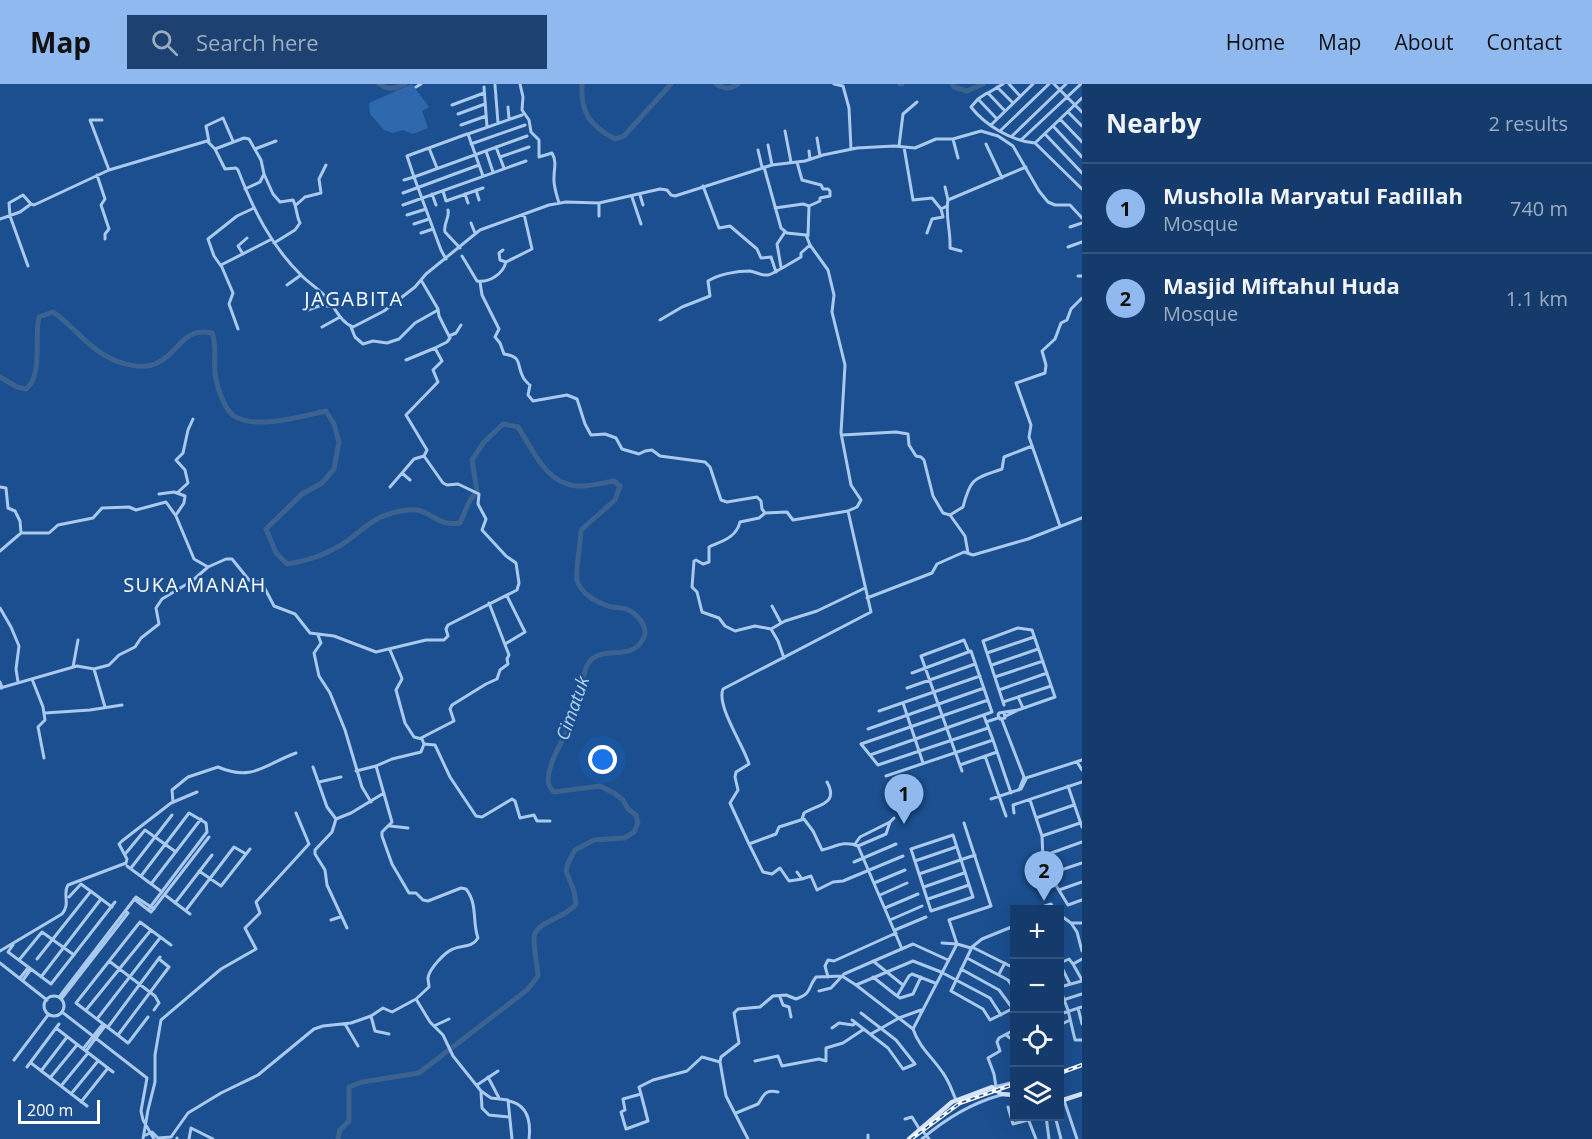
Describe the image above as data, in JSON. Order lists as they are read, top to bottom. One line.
{"districts":["JAGABITA","SUKA MANAH"],"water":["Cimatuk"],"scale_bar":"200 m","page":{"header":"Map","search":"Search here","nav":["Home","Map","About","Contact"],"heading":["Nearby","2 results"],"list":[{"mark":"1","name":"Musholla Maryatul Fadillah","note":"Mosque","value":"740 m"},{"mark":"2","name":"Masjid Miftahul Huda","note":"Mosque","value":"1.1 km"}],"pins":["1","2"],"map_buttons":["+","−"],"scale":"200 m"}}
